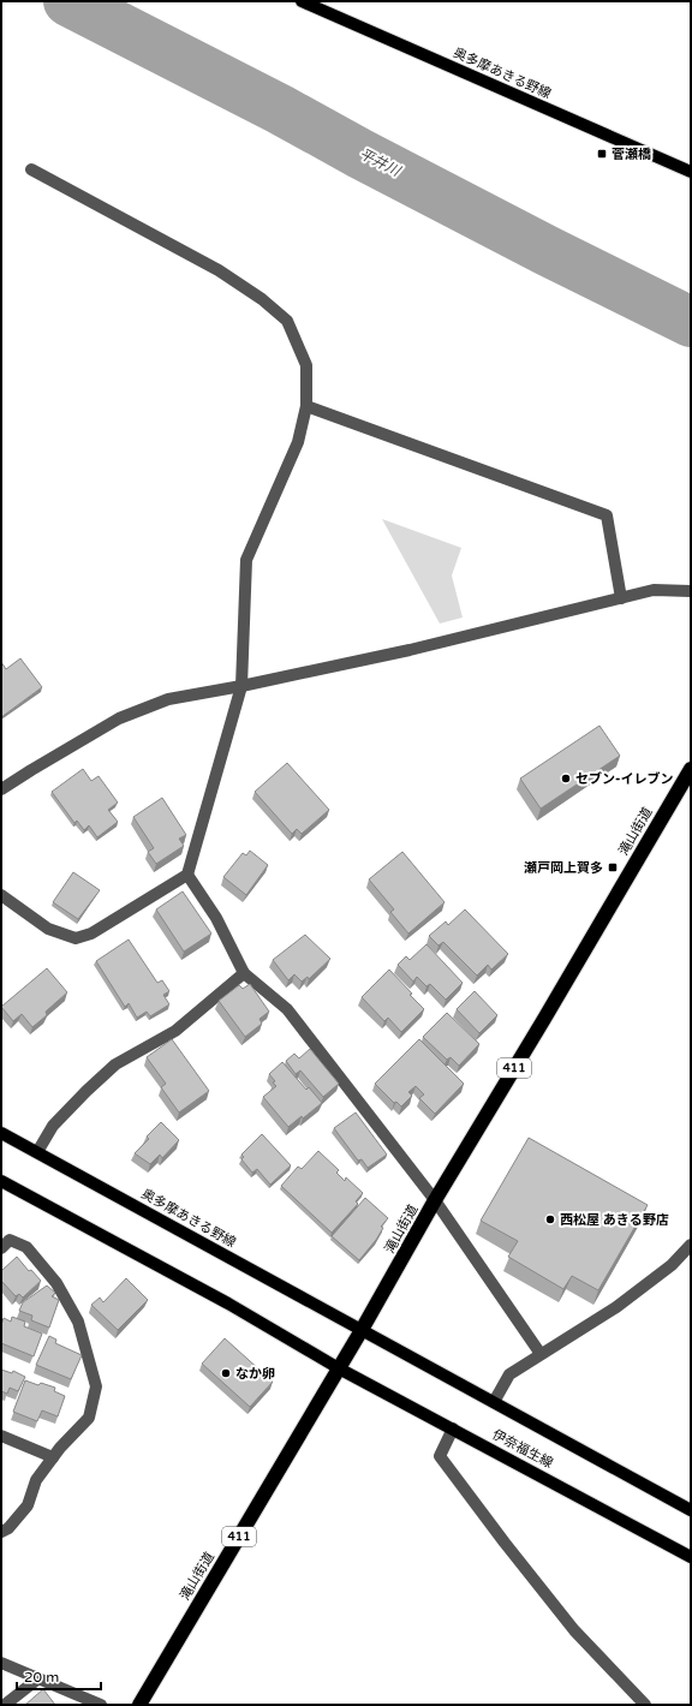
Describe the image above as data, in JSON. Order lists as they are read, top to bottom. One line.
{"streets":{"highway":["滝山街道","411"],"main road":["奥多摩あきる野線","伊奈福生線"]},"crossings":[["奥多摩あきる野線","滝山街道"],["奥多摩あきる野線","伊奈福生線"],["滝山街道","伊奈福生線"]],"water":["平井川"],"places":{"transit":["菅瀬橋","瀬戸岡上賀多"],"other":["セブン-イレブン","西松屋 あきる野店","なか卵"]},"scale_bar":"20 m"}
